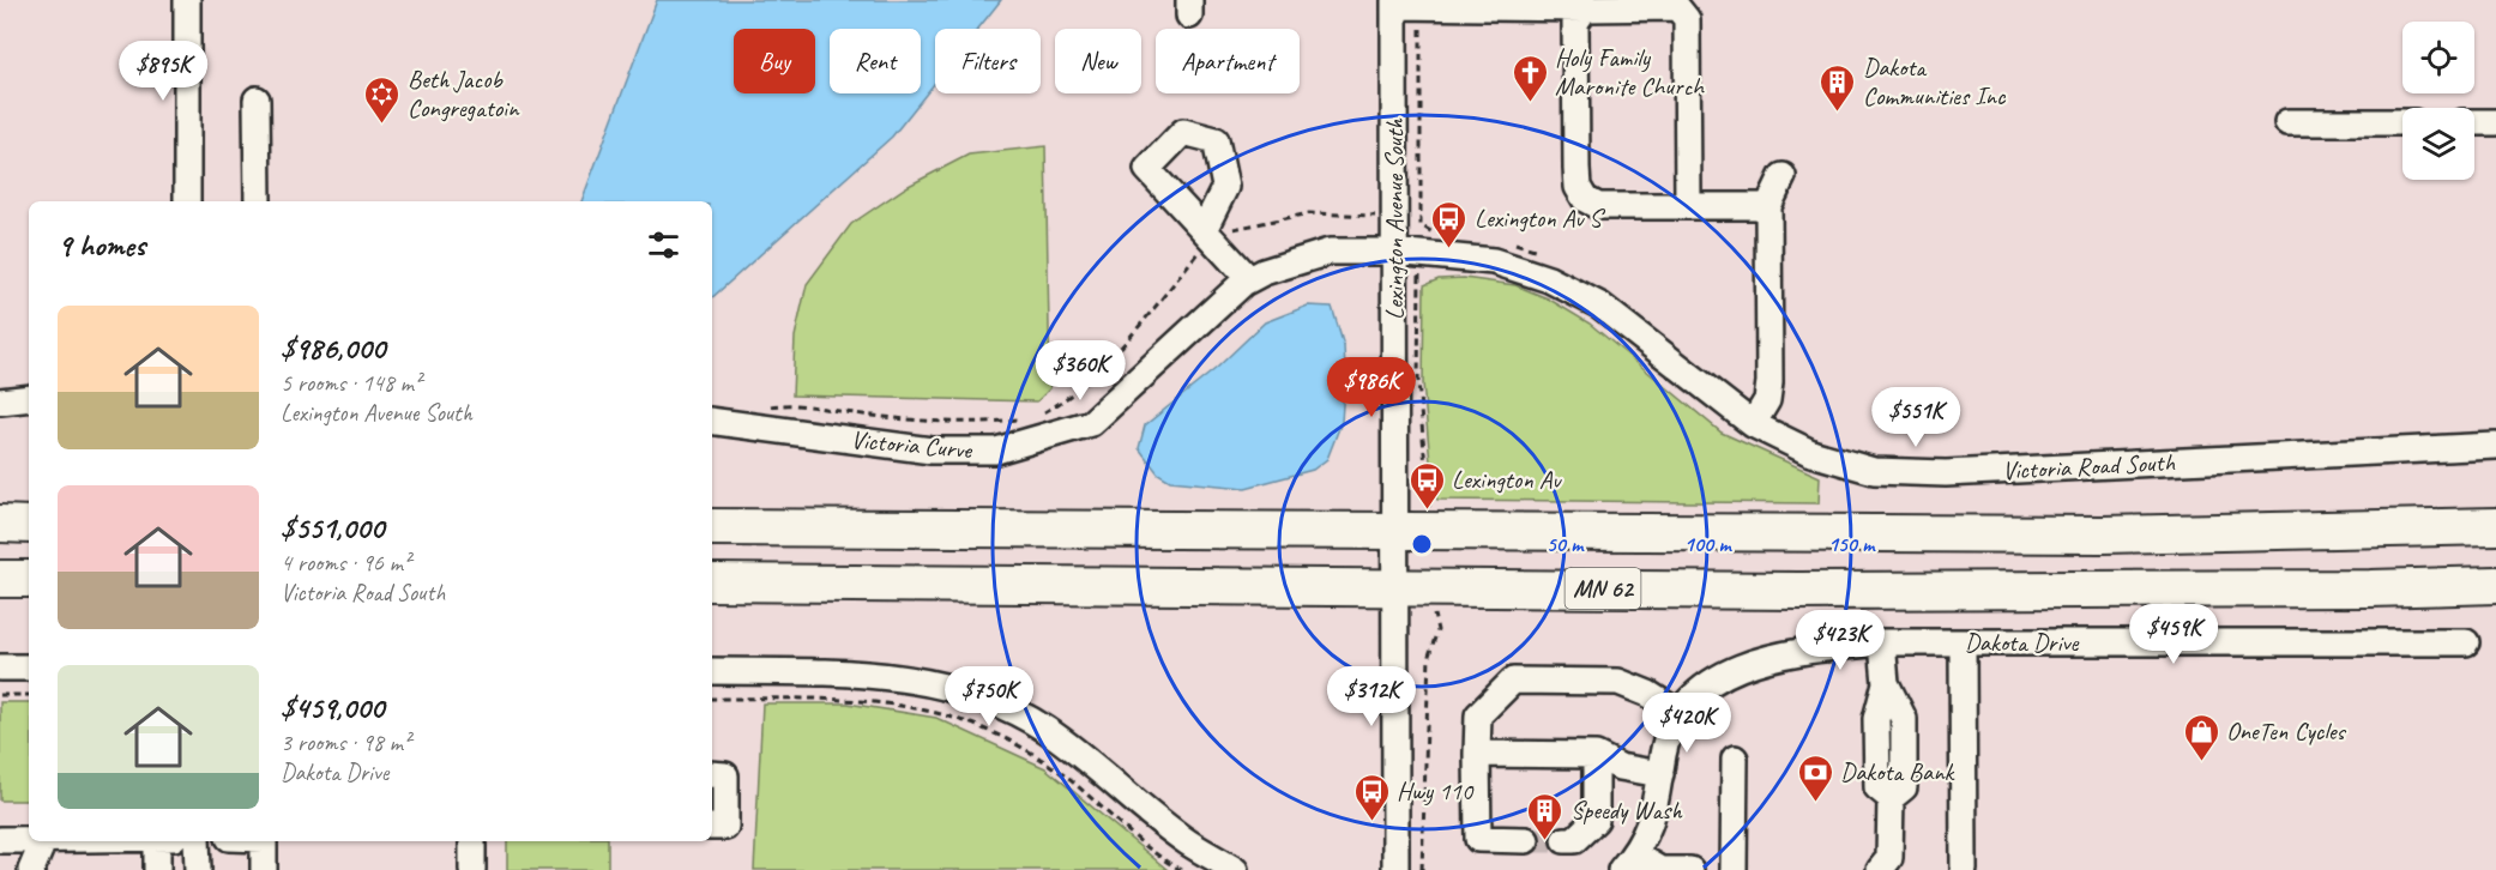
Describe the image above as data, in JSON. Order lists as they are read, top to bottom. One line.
{"streets":{"highway":["MN 62"],"street":["Lexington Avenue South","Victoria Curve","Victoria Road South","Dakota Drive"]},"crossings":[["Lexington Avenue South","Victoria Curve"],["Lexington Avenue South","Victoria Road South"],["Lexington Avenue South","MN 62"],["Victoria Curve","Victoria Road South"]],"places":{"church":["Holy Family Maronite Church"],"building":["Dakota Communities Inc","Speedy Wash"],"synagogue":["Beth Jacob Congregatoin"],"bus stop":["Lexington Av S","Lexington Av","Hwy 110"],"shop":["OneTen Cycles"],"bank":["Dakota Bank"]},"page":{"chip":["Buy","Rent","Filters","New","Apartment"],"price":["$895K","$360K","$986K","$551K","$459K","$423K","$750K","$312K","$420K"],"heading":"9 homes","list":[{"name":"$986,000","note":"5 rooms · 148 m² · Lexington Avenue South"},{"name":"$551,000","note":"4 rooms · 96 m² · Victoria Road South"},{"name":"$459,000","note":"3 rooms · 98 m² · Dakota Drive"}]},"rings":["50 m","100 m","150 m"]}
